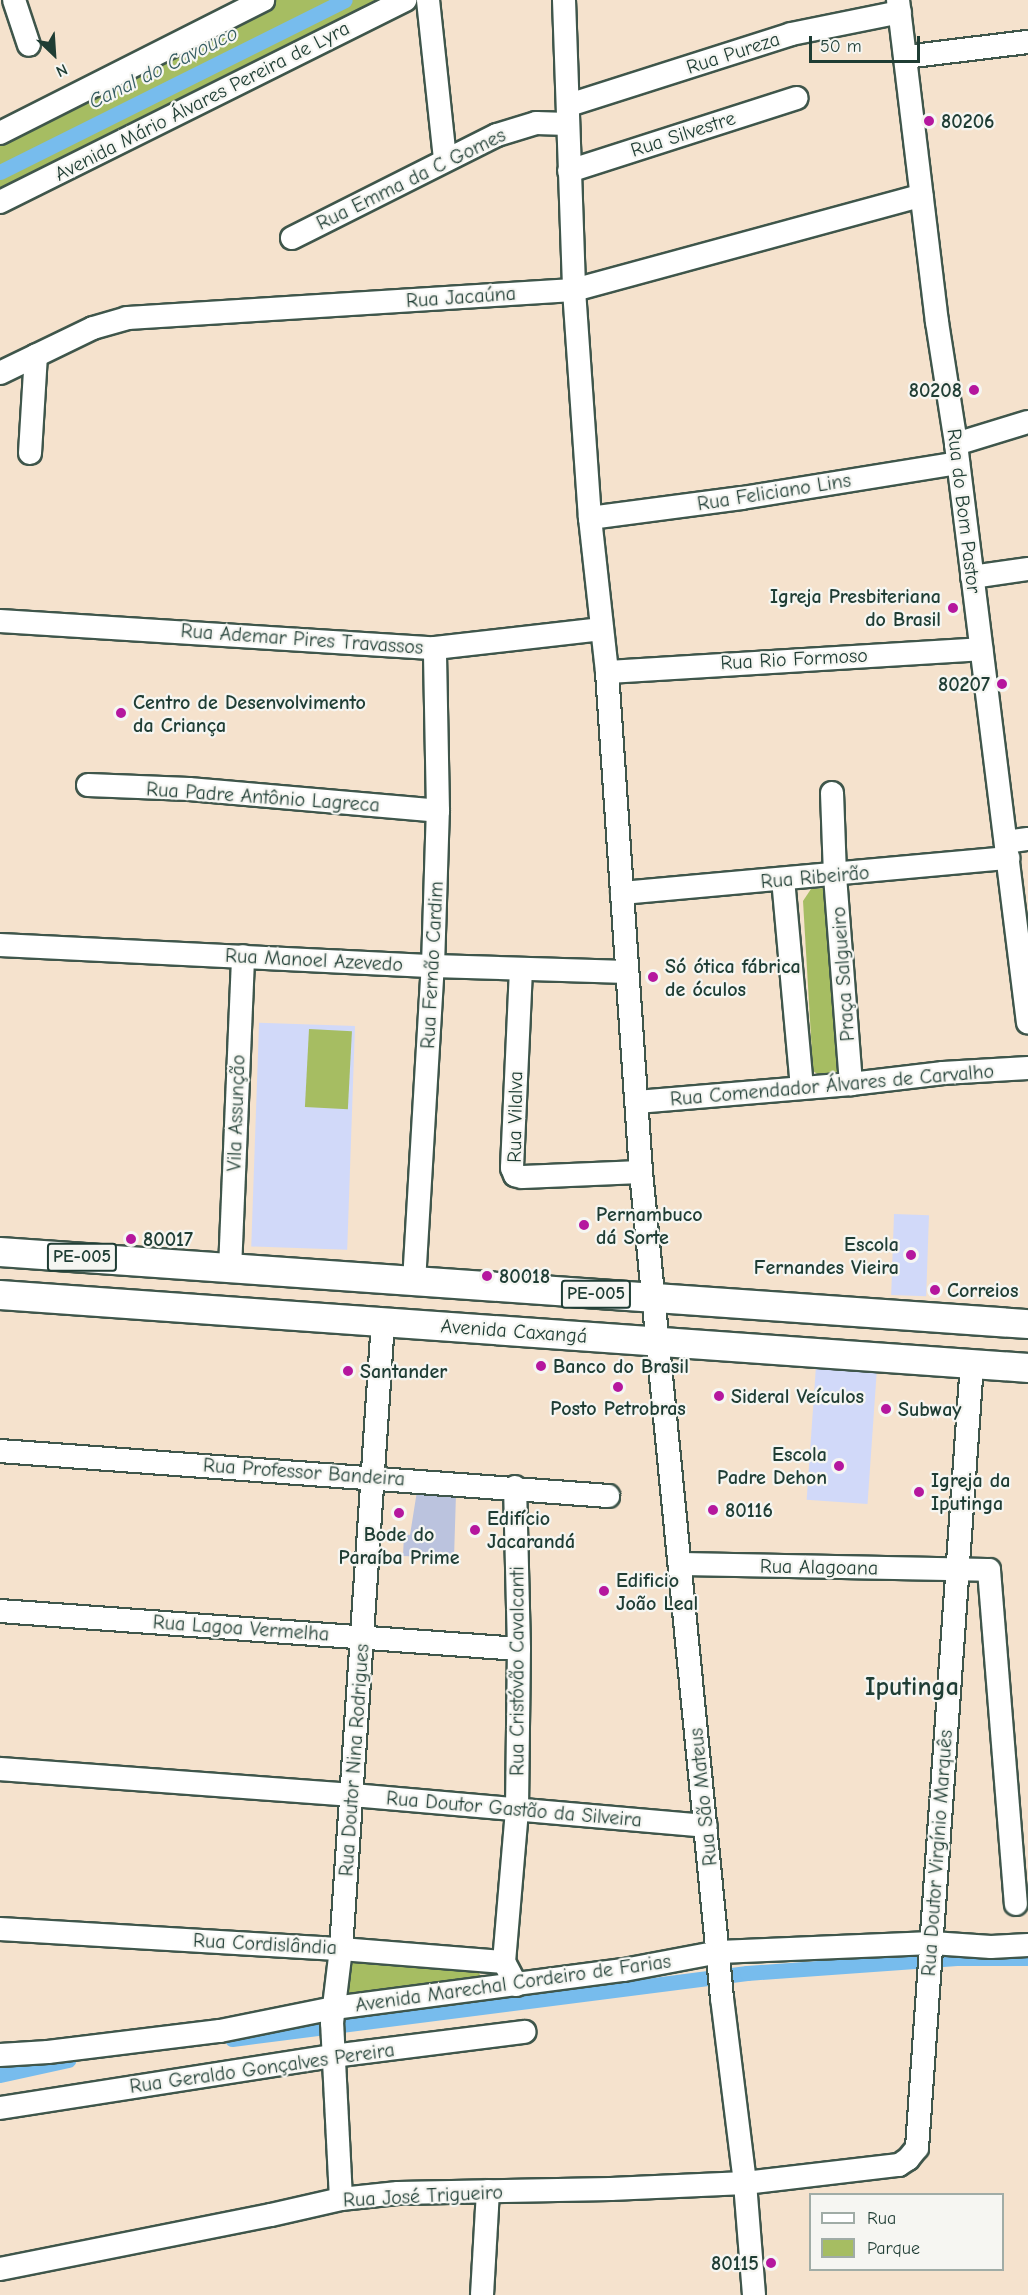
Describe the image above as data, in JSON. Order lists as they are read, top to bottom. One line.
{"streets":{"main road":["PE-005","Avenida Caxangá"],"street":["Rua Pureza","Avenida Mário Álvares Pereira de Lyra","Rua Silvestre","Rua Emma da C Gomes","Rua Jacaúna","Rua Feliciano Lins","Rua do Bom Pastor","Rua Ademar Pires Travassos","Rua Rio Formoso","Rua Padre Antônio Lagreca","Rua Ribeirão","Rua Manoel Azevedo","Rua Fernão Cardim","Praça Salgueiro","Rua Comendador Álvares de Carvalho","Vila Assunção","Rua Vilalva","Rua Professor Bandeira","Rua Alagoana","Rua Lagoa Vermelha","Rua Cristóvão Cavalcanti","Rua Doutor Nina Rodrigues","Rua São Mateus","Rua Doutor Gastão da Silveira","Rua Doutor Virgínio Marquês","Rua Cordislândia","Avenida Marechal Cordeiro de Farias","Rua Geraldo Gonçalves Pereira","Rua José Trigueiro"]},"crossings":[["Rua Pureza","Rua Emma da C Gomes"],["Rua Pureza","Rua do Bom Pastor"],["Rua Pureza","Rua São Mateus"],["Rua Silvestre","Rua São Mateus"],["Rua Emma da C Gomes","Rua São Mateus"],["Rua Jacaúna","Rua do Bom Pastor"],["Rua Jacaúna","Rua São Mateus"],["Rua Feliciano Lins","Rua do Bom Pastor"],["Rua Feliciano Lins","Rua São Mateus"],["Rua do Bom Pastor","Rua Rio Formoso"],["Rua do Bom Pastor","Rua Ribeirão"],["Rua Ademar Pires Travassos","Rua Fernão Cardim"],["Rua Ademar Pires Travassos","Rua São Mateus"],["Rua Rio Formoso","Rua São Mateus"],["Rua Padre Antônio Lagreca","Rua Fernão Cardim"],["Rua Ribeirão","Praça Salgueiro"],["Rua Ribeirão","Rua São Mateus"],["Rua Manoel Azevedo","Rua Fernão Cardim"],["Rua Manoel Azevedo","Vila Assunção"],["Rua Manoel Azevedo","Rua Vilalva"],["Rua Manoel Azevedo","Rua São Mateus"],["Rua Fernão Cardim","PE-005"],["Praça Salgueiro","Rua Comendador Álvares de Carvalho"],["Rua Comendador Álvares de Carvalho","Rua São Mateus"],["Vila Assunção","PE-005"],["Rua Vilalva","Rua São Mateus"],["PE-005","Rua São Mateus"],["Avenida Caxangá","Rua Doutor Nina Rodrigues"],["Avenida Caxangá","Rua São Mateus"],["Avenida Caxangá","Rua Doutor Virgínio Marquês"],["Rua Professor Bandeira","Rua Cristóvão Cavalcanti"],["Rua Professor Bandeira","Rua Doutor Nina Rodrigues"],["Rua Alagoana","Rua São Mateus"],["Rua Alagoana","Rua Doutor Virgínio Marquês"],["Rua Lagoa Vermelha","Rua Cristóvão Cavalcanti"],["Rua Lagoa Vermelha","Rua Doutor Nina Rodrigues"],["Rua Cristóvão Cavalcanti","Rua Doutor Gastão da Silveira"],["Rua Cristóvão Cavalcanti","Rua Cordislândia"],["Rua Doutor Nina Rodrigues","Rua Doutor Gastão da Silveira"],["Rua Doutor Nina Rodrigues","Rua Cordislândia"],["Rua Doutor Nina Rodrigues","Avenida Marechal Cordeiro de Farias"],["Rua Doutor Nina Rodrigues","Rua Geraldo Gonçalves Pereira"],["Rua Doutor Nina Rodrigues","Rua José Trigueiro"],["Rua São Mateus","Rua Doutor Gastão da Silveira"],["Rua São Mateus","Avenida Marechal Cordeiro de Farias"],["Rua São Mateus","Rua José Trigueiro"],["Rua Doutor Virgínio Marquês","Avenida Marechal Cordeiro de Farias"],["Rua Doutor Virgínio Marquês","Rua José Trigueiro"]],"districts":["Iputinga"],"water":["Canal do Cavouco"],"places":["80206","80208","Igreja Presbiteriana do Brasil","80207","Centro de Desenvolvimento da Criança","Só ótica fábrica de óculos","Pernambuco dá Sorte","80017","Escola Fernandes Vieira","80018","Correios","Banco do Brasil","Santander","Posto Petrobras","Sideral Veículos","Subway","Escola Padre Dehon","Igreja da Iputinga","80116","Bode do Paraíba Prime","Edifício Jacarandá","Edificio João Leal","80115"],"legend":["Rua","Parque"],"scale_bar":"50 m","north":"bottom right"}
